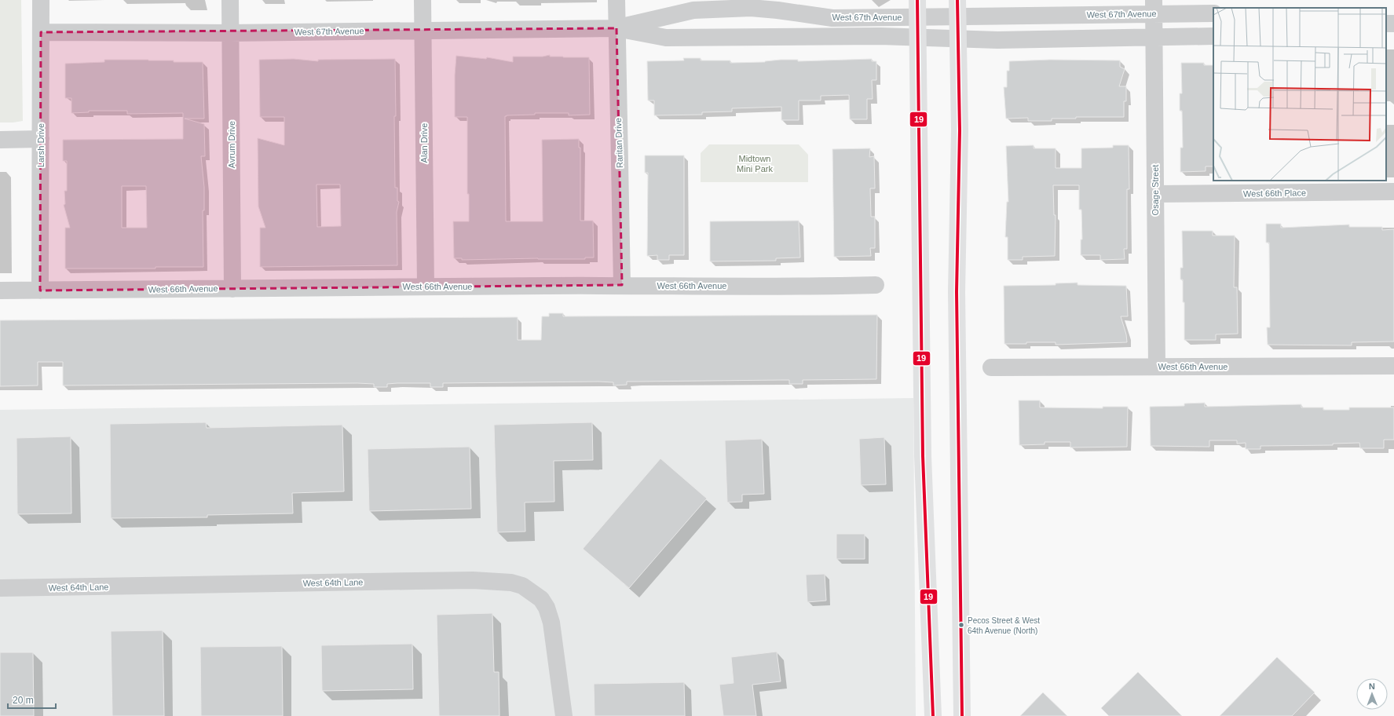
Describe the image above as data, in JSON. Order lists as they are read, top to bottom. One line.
{"streets":{"street":["West 67th Avenue","Alan Drive","Raritan Drive","Avrum Drive","Larsh Drive","Osage Street","West 66th Place","West 66th Avenue","West 64th Lane"]},"crossings":[["West 67th Avenue","Alan Drive"],["West 67th Avenue","Raritan Drive"],["West 67th Avenue","Avrum Drive"],["West 67th Avenue","Larsh Drive"],["West 67th Avenue","Osage Street"],["Alan Drive","West 66th Avenue"],["Raritan Drive","West 66th Avenue"],["Avrum Drive","West 66th Avenue"],["Larsh Drive","West 66th Avenue"],["Osage Street","West 66th Place"],["Osage Street","West 66th Avenue"]],"parks":["Midtown Mini Park"],"places":["Pecos Street & West 64th Avenue (North)"],"lines":["transit line 19"],"scale_bar":"20 m","north":"top"}
